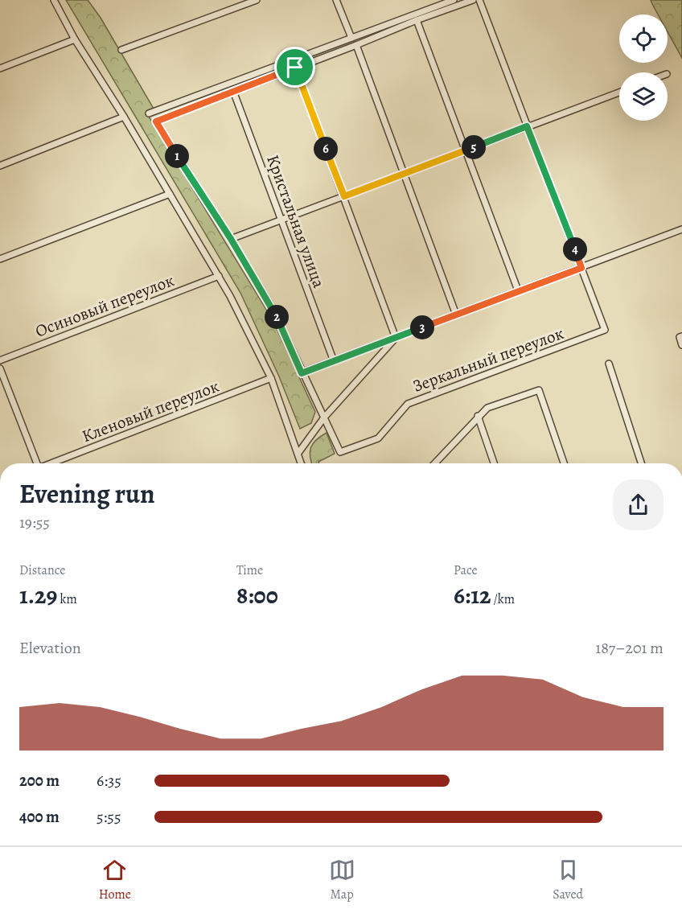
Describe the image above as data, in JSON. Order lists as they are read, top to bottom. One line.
{"streets":{"street":["Кристальная улица","Осиновый переулок","Зеркальный переулок","Кленовый переулок"]},"page":{"pins":["5","6","1","4","2","3"],"heading":["Evening run","19:55"],"stats":[["Distance","1.29 km"],["Time","8:00"],["Pace","6:12 /km"]],"chart":["Elevation","187–201 m"],"list":[{"name":"200 m","note":"6:35"},{"name":"400 m","note":"5:55"}],"tabs":["Home","Map","Saved"]}}
